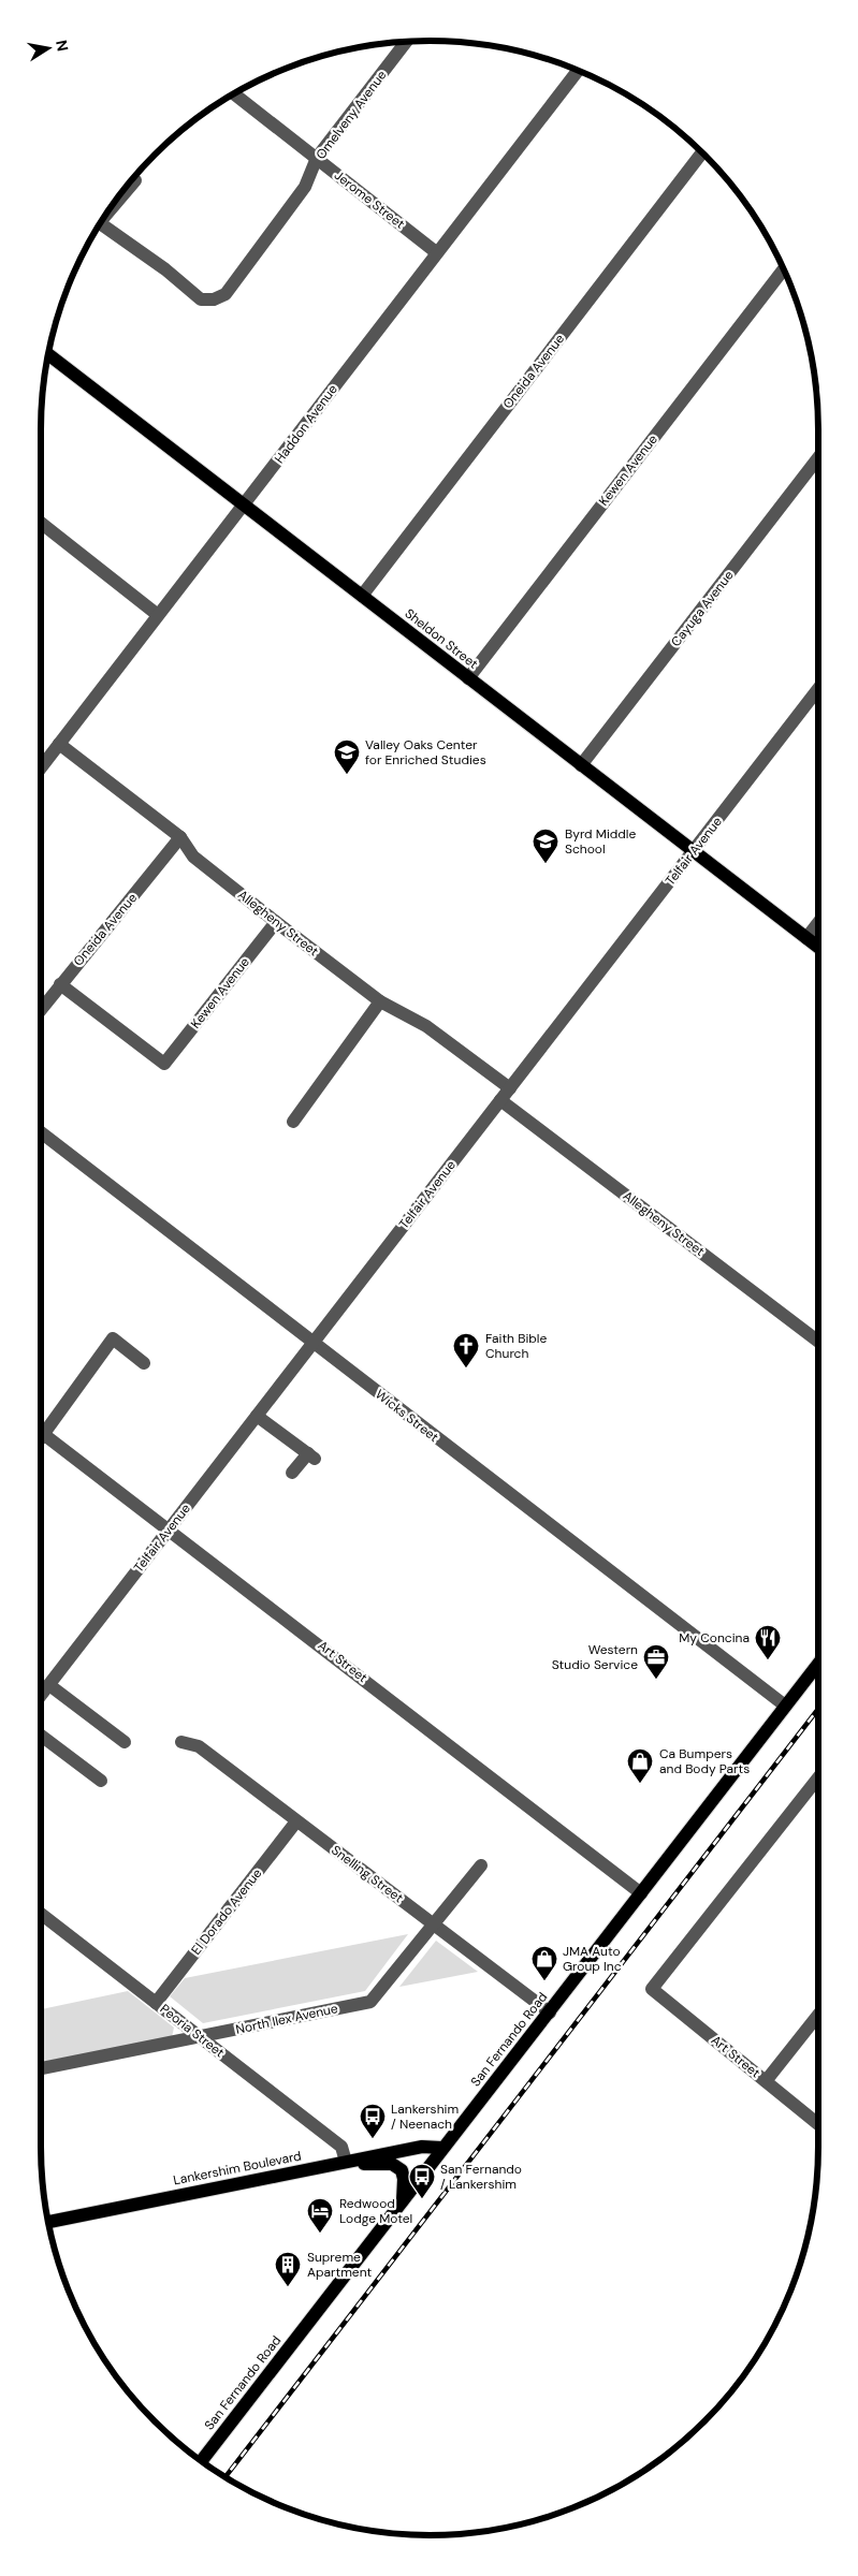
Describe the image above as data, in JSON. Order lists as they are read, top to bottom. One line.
{"streets":{"main road":["Sheldon Street","San Fernando Road","Lankershim Boulevard"],"street":["Omelveny Avenue","Jerome Street","Oneida Avenue","Haddon Avenue","Kewen Avenue","Cayuga Avenue","Telfair Avenue","Allegheny Street","Wicks Street","Art Street","Snelling Street","El Dorado Avenue","North Ilex Avenue","Peoria Street"]},"crossings":[["Omelveny Avenue","Jerome Street"],["Jerome Street","Haddon Avenue"],["Oneida Avenue","Kewen Avenue"],["Oneida Avenue","Sheldon Street"],["Oneida Avenue","Allegheny Street"],["Haddon Avenue","Sheldon Street"],["Haddon Avenue","Allegheny Street"],["Kewen Avenue","Sheldon Street"],["Kewen Avenue","Allegheny Street"],["Cayuga Avenue","Sheldon Street"],["Sheldon Street","Telfair Avenue"],["Telfair Avenue","Allegheny Street"],["Telfair Avenue","Wicks Street"],["Telfair Avenue","Art Street"],["Wicks Street","San Fernando Road"],["Art Street","San Fernando Road"],["Snelling Street","El Dorado Avenue"],["Snelling Street","North Ilex Avenue"],["Snelling Street","San Fernando Road"],["El Dorado Avenue","Peoria Street"],["North Ilex Avenue","Peoria Street"],["Peoria Street","Lankershim Boulevard"],["San Fernando Road","Lankershim Boulevard"]],"places":{"school or university":["Valley Oaks Center for Enriched Studies","Byrd Middle School"],"church":["Faith Bible Church"],"restaurant":["My Concina"],"office":["Western Studio Service"],"shop":["Ca Bumpers and Body Parts","JMA Auto Group Inc"],"bus stop":["Lankershim / Neenach","San Fernando / Lankershim"],"hotel":["Redwood Lodge Motel"],"building":["Supreme Apartment"]},"north":"right"}
